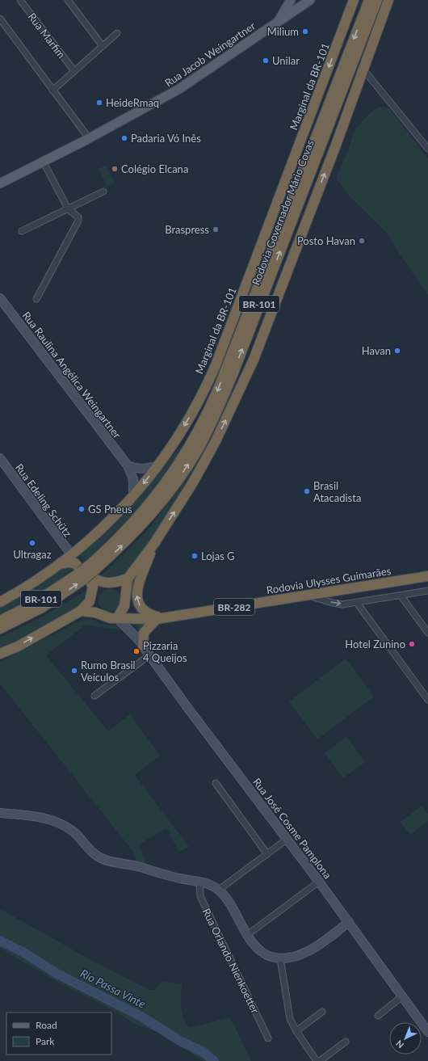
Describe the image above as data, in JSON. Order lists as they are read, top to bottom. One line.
{"streets":{"highway":["Marginal da BR-101","Rodovia Governador Mário Covas","BR-101","Rodovia Ulysses Guimarães","BR-282"],"main road":["Rua Jacob Weingartner","Rua Raulina Angélica Weingartner","Rua Edeling Schütz","Rua José Cosme Pamplona"],"street":["Rua Marfim","Rua Orlando Nienkoetter"]},"crossings":[["Marginal da BR-101","Rua Raulina Angélica Weingartner"],["Marginal da BR-101","Rua Edeling Schütz"],["Rodovia Ulysses Guimarães","Rua José Cosme Pamplona"]],"water":["Rio Passa Vinte"],"places":["Milium","Unilar","HeideRmaq","Padaria Vó Inês","Colégio Elcana","Braspress","Posto Havan","Havan","Brasil Atacadista","GS Pneus","Ultragaz","Lojas G","Hotel Zunino","Pizzaria 4 Queijos","Rumo Brasil Veículos"],"legend":["Road","Park"],"north":"bottom left"}
